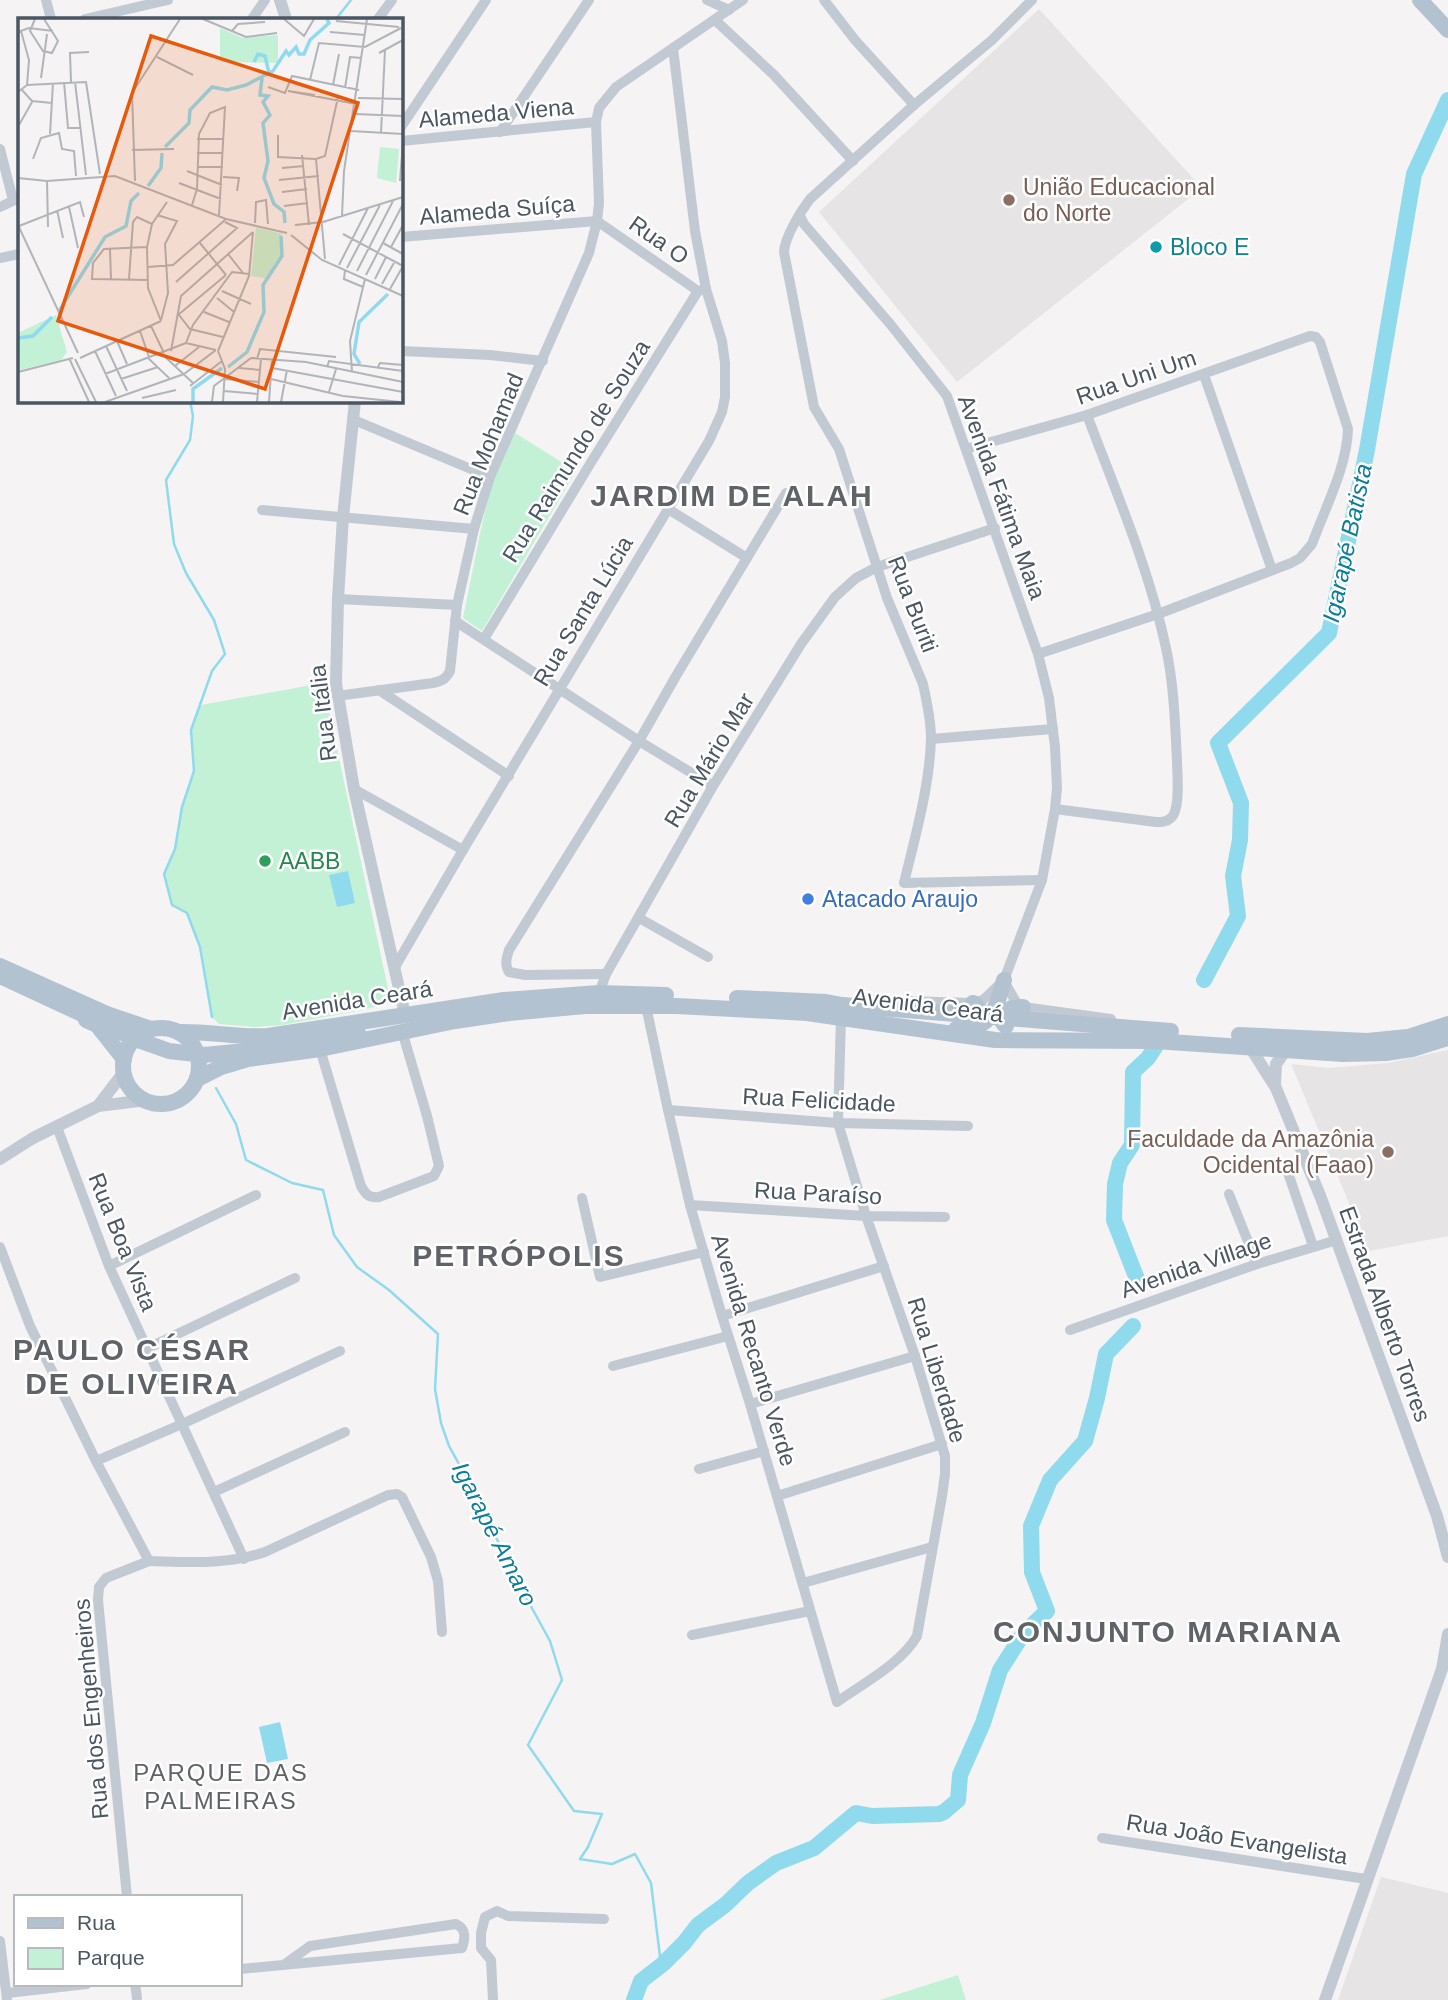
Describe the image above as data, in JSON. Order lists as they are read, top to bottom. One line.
{"streets":{"main road":["Avenida Ceará"],"street":["Alameda Viena","Alameda Suíça","Rua O","Rua Uni Um","Rua Mohamad","Rua Raimundo de Souza","Avenida Fátima Maia","Rua Buriti","Rua Santa Lúcia","Rua Itália","Rua Mário Mar","Rua Felicidade","Rua Paraíso","Rua Boa Vista","Avenida Village","Estrada Alberto Torres","Avenida Recanto Verde","Rua Liberdade","Rua dos Engenheiros","Rua João Evangelista"]},"crossings":[["Alameda Viena","Rua Mohamad"],["Alameda Suíça","Rua O"],["Alameda Suíça","Rua Mohamad"],["Rua O","Rua Mohamad"],["Rua O","Rua Raimundo de Souza"],["Rua O","Rua Santa Lúcia"],["Rua Uni Um","Avenida Fátima Maia"],["Rua Mohamad","Rua Itália"],["Rua Raimundo de Souza","Rua Santa Lúcia"],["Avenida Fátima Maia","Rua Buriti"],["Avenida Fátima Maia","Rua Mário Mar"],["Avenida Fátima Maia","Avenida Ceará"],["Rua Buriti","Rua Mário Mar"],["Rua Santa Lúcia","Rua Itália"],["Rua Itália","Avenida Ceará"],["Rua Mário Mar","Avenida Ceará"],["Avenida Ceará","Estrada Alberto Torres"],["Avenida Ceará","Avenida Recanto Verde"],["Avenida Ceará","Rua Liberdade"],["Rua Felicidade","Avenida Recanto Verde"],["Rua Felicidade","Rua Liberdade"],["Rua Paraíso","Avenida Recanto Verde"],["Rua Paraíso","Rua Liberdade"],["Avenida Village","Estrada Alberto Torres"],["Avenida Recanto Verde","Rua Liberdade"]],"districts":["JARDIM DE ALAH","PETRÓPOLIS","PAULO CÉSAR DE OLIVEIRA","CONJUNTO MARIANA","PARQUE DAS PALMEIRAS"],"water":["Igarapé Batista","Igarapé Amaro"],"places":["União Educacional do Norte","Bloco E","AABB","Atacado Araujo","Faculdade da Amazônia Ocidental (Faao)"],"legend":["Rua","Parque"]}
